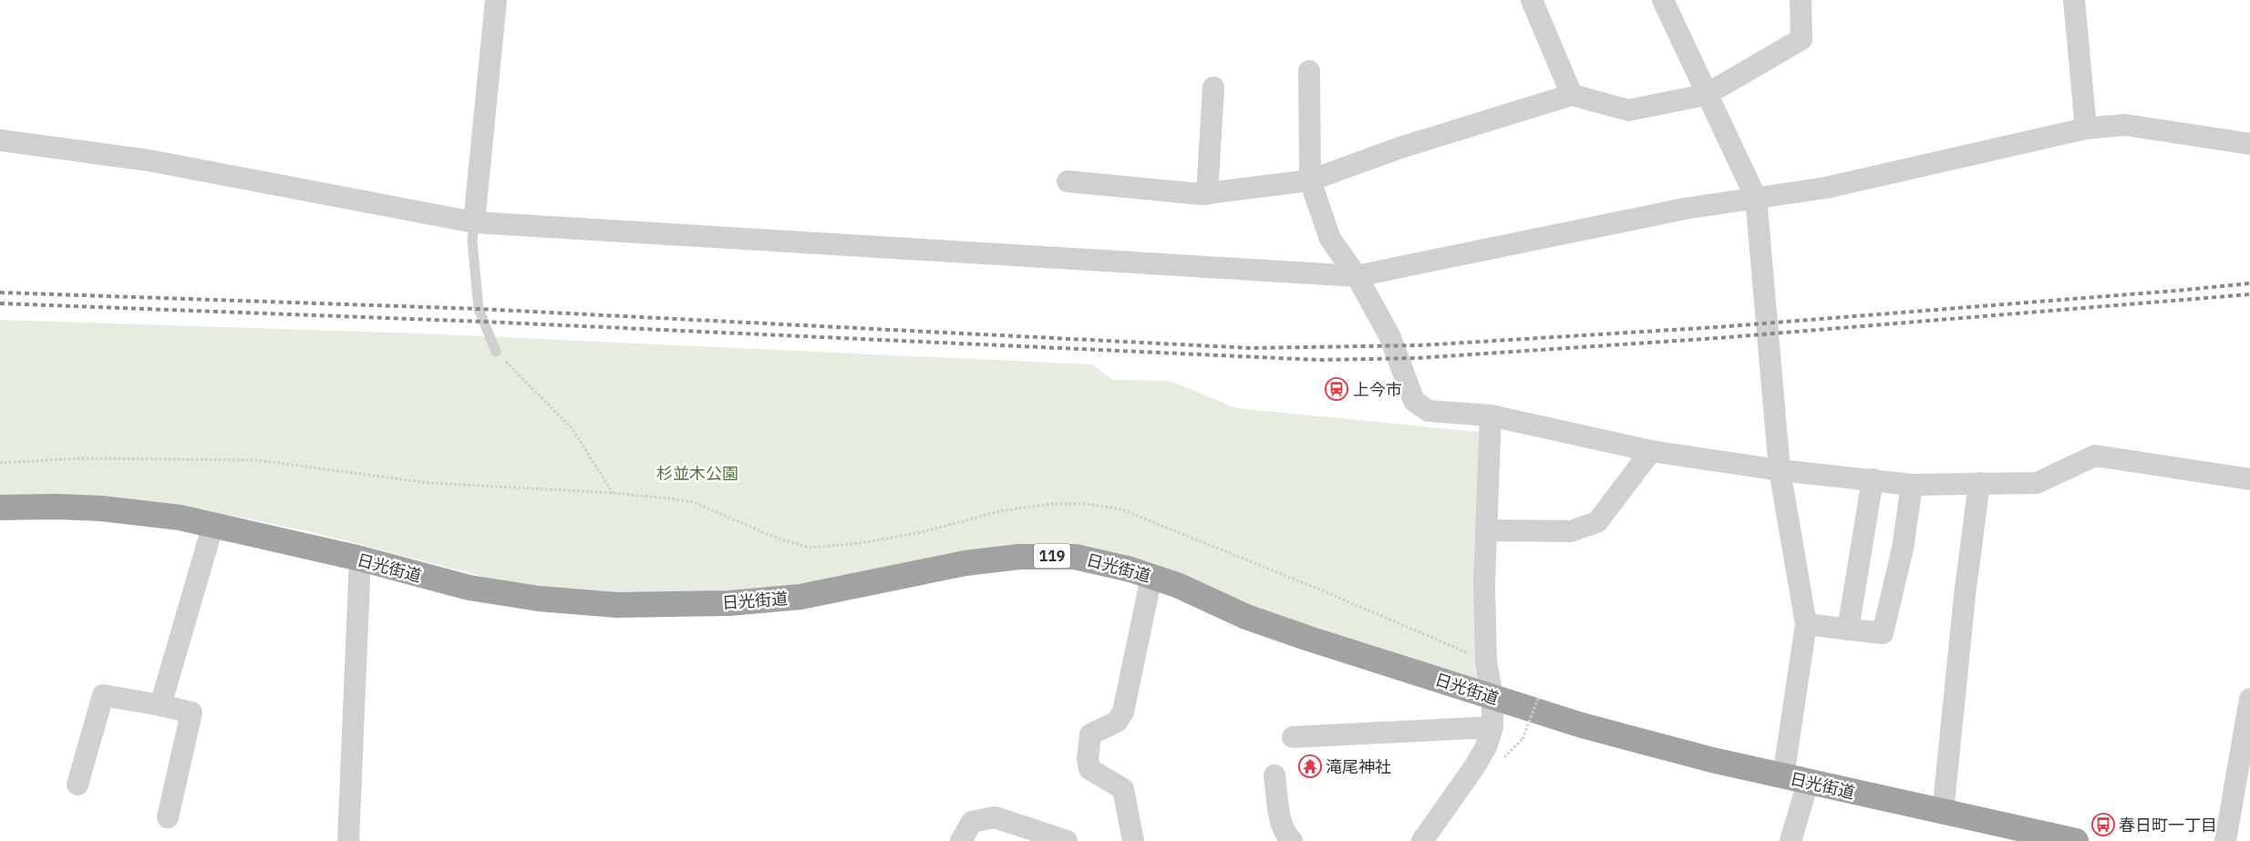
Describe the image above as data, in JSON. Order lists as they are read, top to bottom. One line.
{"streets":{"highway":["119","日光街道"]},"parks":["杉並木公園"],"places":{"station":["上今市"],"temple":["滝尾神社"],"bus stop":["春日町一丁目"]}}
